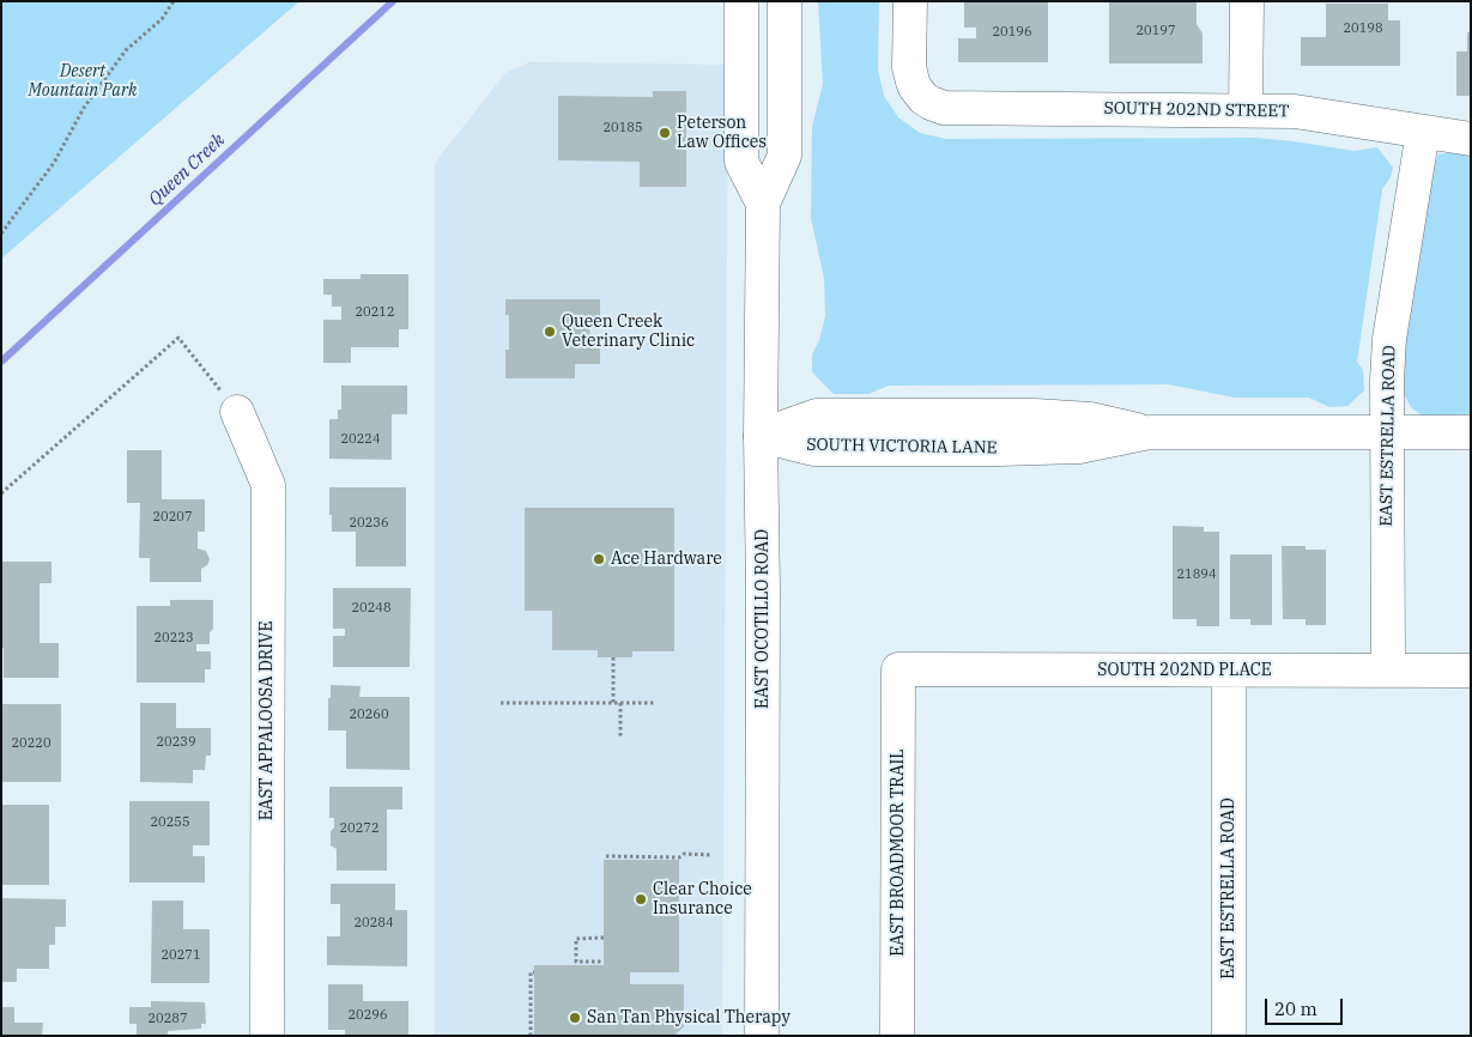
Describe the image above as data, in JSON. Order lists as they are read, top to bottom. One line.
{"streets":{"street":["SOUTH 202ND STREET","EAST ESTRELLA ROAD","SOUTH VICTORIA LANE","EAST OCOTILLO ROAD","SOUTH 202ND PLACE","EAST APPALOOSA DRIVE","EAST BROADMOOR TRAIL"]},"crossings":[["SOUTH 202ND STREET","EAST ESTRELLA ROAD"],["EAST ESTRELLA ROAD","SOUTH VICTORIA LANE"],["EAST ESTRELLA ROAD","SOUTH 202ND PLACE"],["SOUTH VICTORIA LANE","EAST OCOTILLO ROAD"],["SOUTH 202ND PLACE","EAST BROADMOOR TRAIL"]],"water":["Queen Creek"],"parks":["Desert Mountain Park"],"places":["Peterson Law Offices","Queen Creek Veterinary Clinic","Ace Hardware","Clear Choice Insurance","San Tan Physical Therapy"],"house_numbers":["20198","20197","20196","20185","20212","20224","20207","20236","21894","20248","20223","20260","20239","20220","20255","20272","20284","20271","20296","20287"],"scale_bar":"20 m"}
